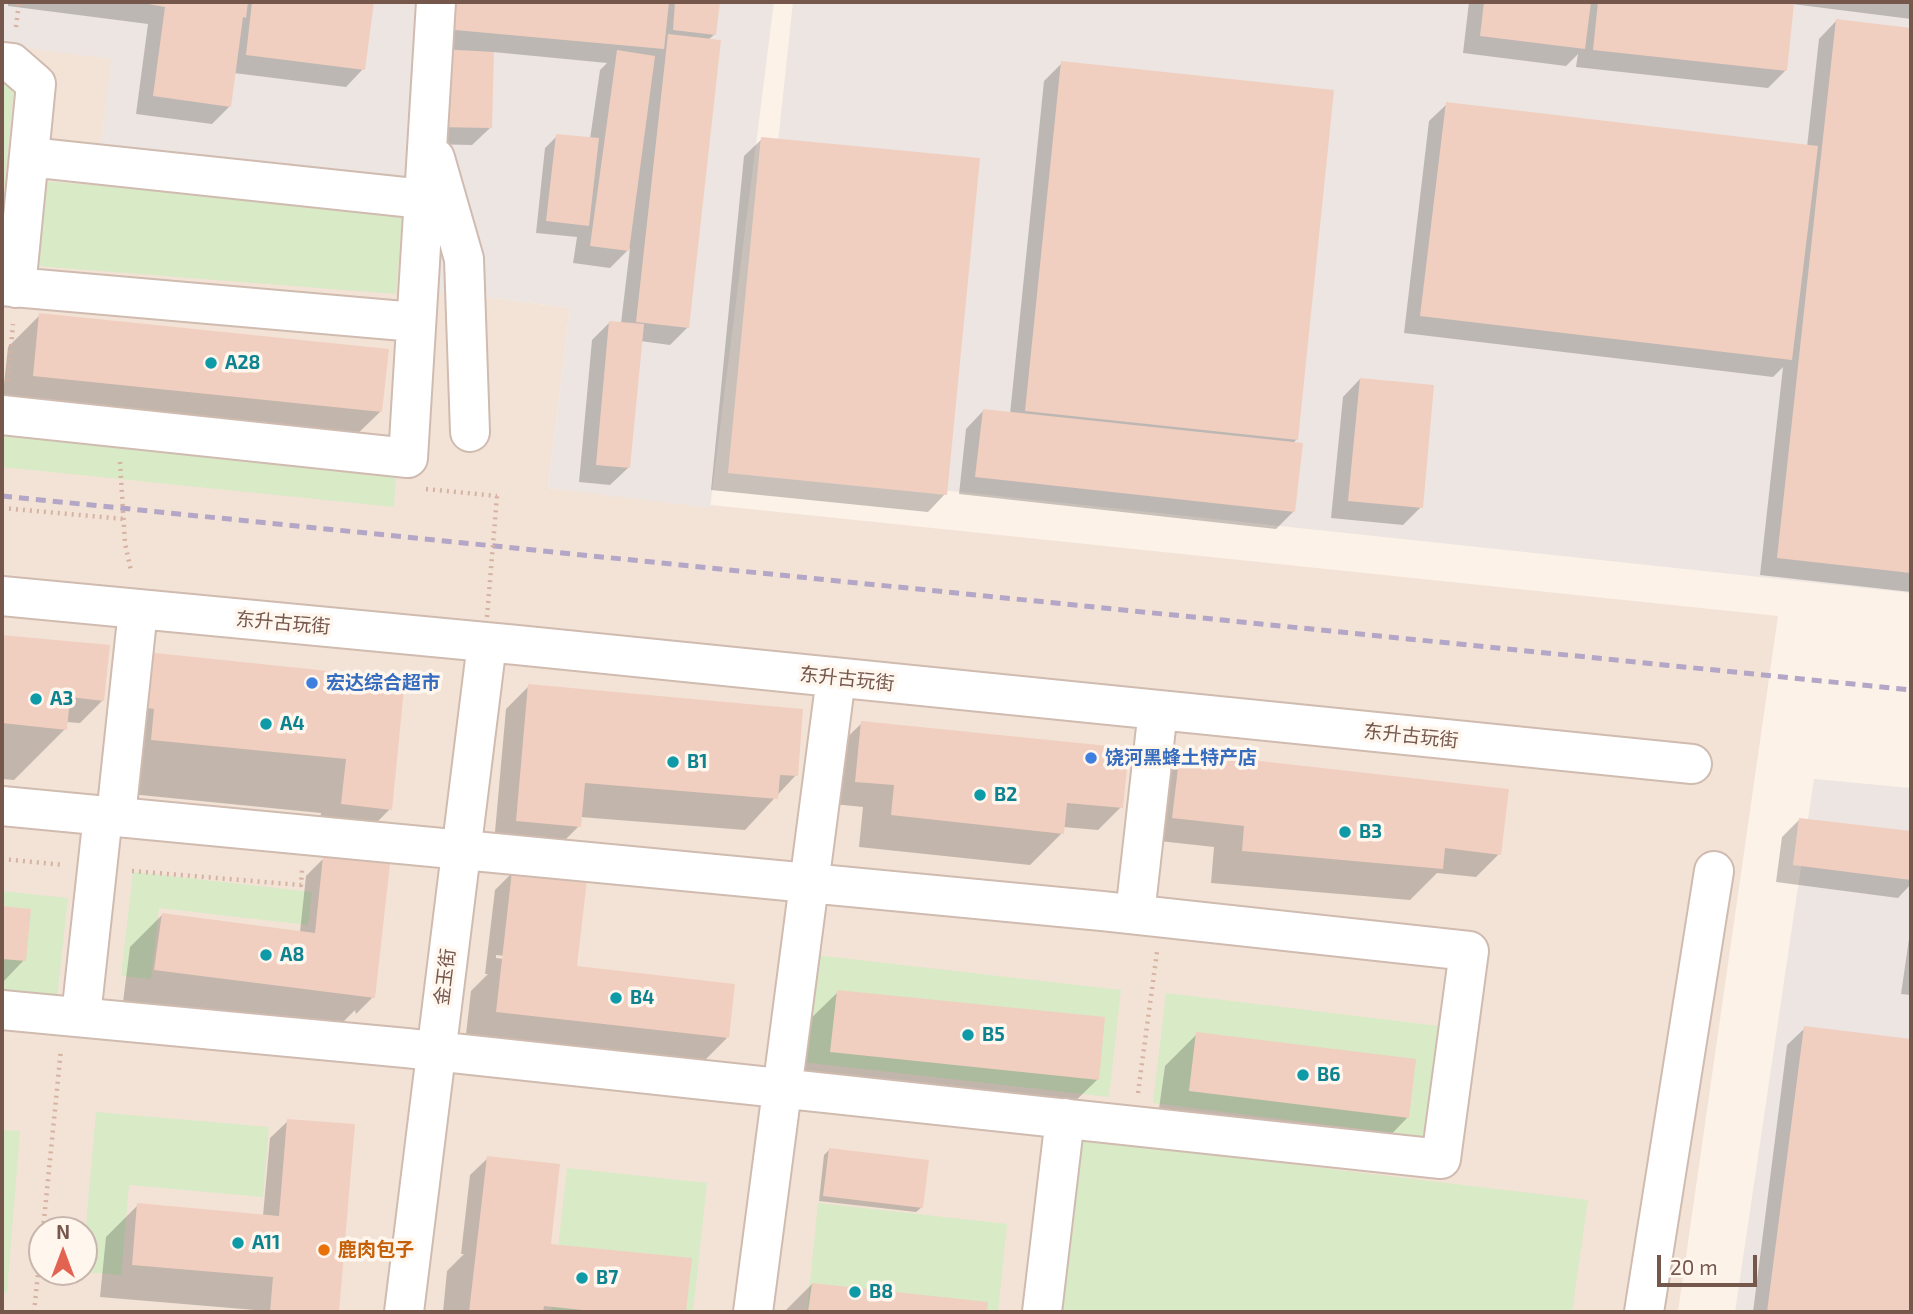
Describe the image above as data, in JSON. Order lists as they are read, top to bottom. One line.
{"streets":{"street":["东升古玩街","金玉街"]},"crossings":[["东升古玩街","金玉街"]],"places":["A28","宏达综合超市","A3","A4","饶河黑蜂土特产店","B1","B2","B3","A8","B4","B5","B6","A11","鹿肉包子","B7","B8"],"scale_bar":"20 m","north":"top"}
